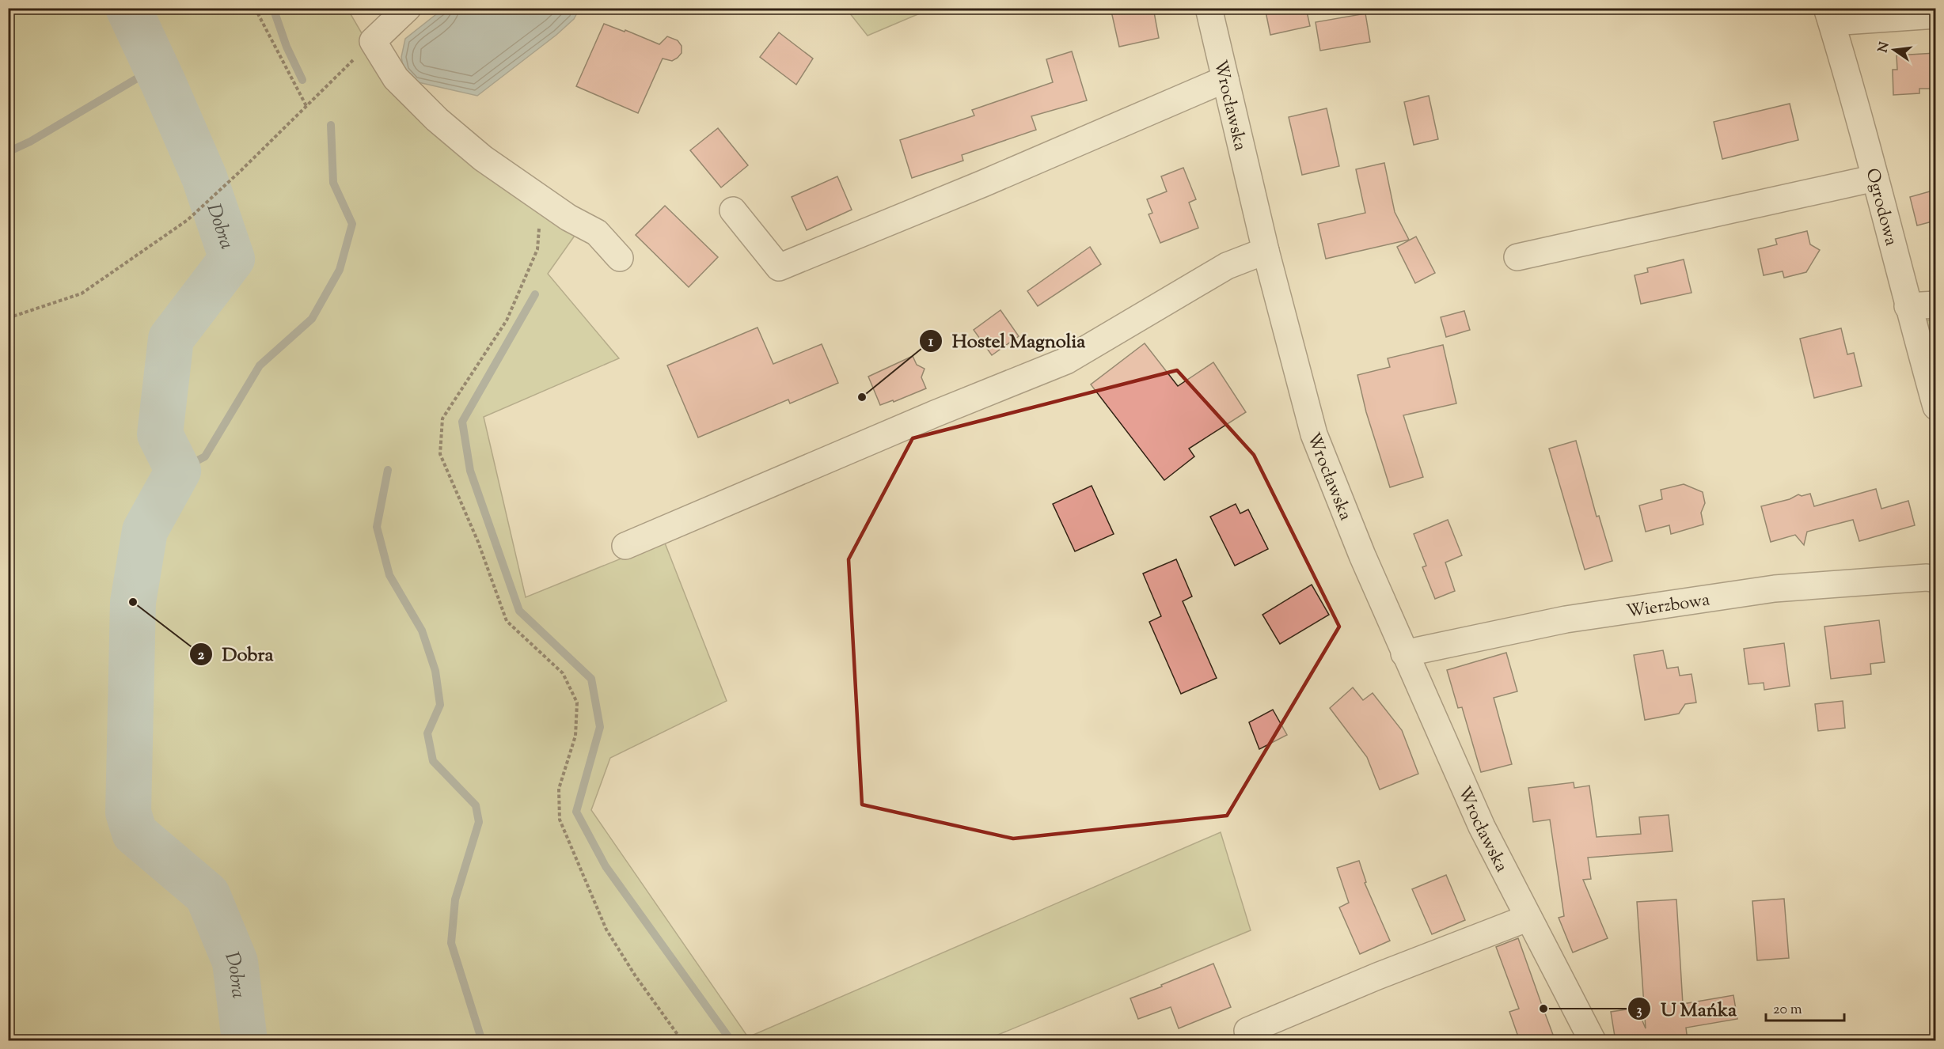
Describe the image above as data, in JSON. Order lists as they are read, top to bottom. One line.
{"streets":{"street":["Wrocławska","Ogrodowa","Wierzbowa"]},"crossings":[["Wrocławska","Wierzbowa"]],"water":["Dobra"],"places":["Hostel Magnolia","Dobra","U Mańka"],"scale_bar":"20 m","north":"left"}
